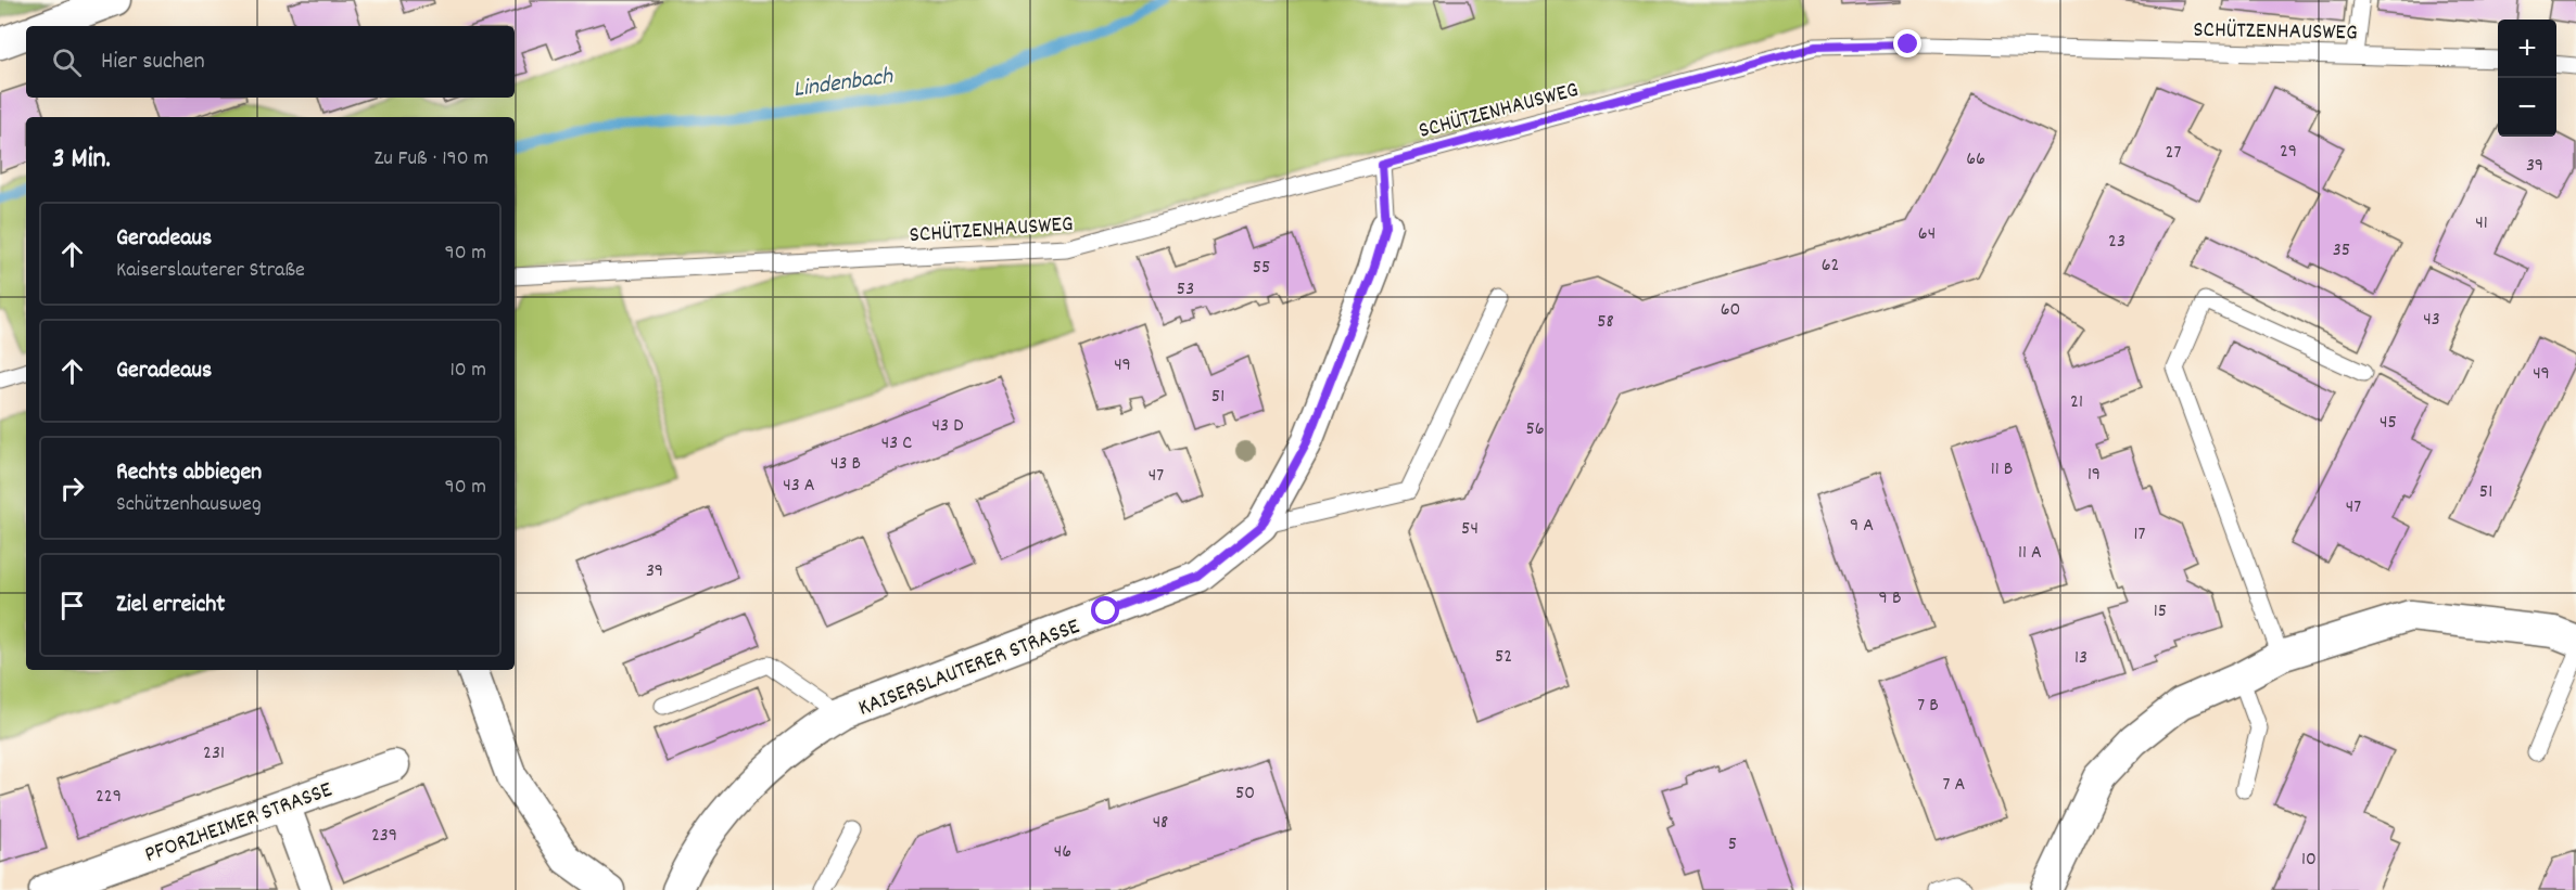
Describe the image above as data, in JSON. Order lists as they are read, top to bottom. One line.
{"streets":{"street":["KAISERSLAUTERER STRASSE","PFORZHEIMER STRASSE"],"lane":["SCHÜTZENHAUSWEG"]},"water":["Lindenbach"],"house_numbers":["29","27","66","39","41","64","23","35","62","55","53","60","43","58","49","49","51","21","45","43 D","56","43 C","43 B","11 B","19","47","43 A","51","47","9 A","54","17","11 A","39","9 B","15","52","13","7 B","231","7 A","50","229","48","239","5","46","10"],"page":{"map_buttons":["+","−"],"search":"Hier suchen","heading":["3 Min.","Zu Fuß · 190 m"],"list":[["Geradeaus","Kaiserslauterer Straße","90 m"],["Geradeaus","10 m"],["Rechts abbiegen","Schützenhausweg","90 m"],"Ziel erreicht"]}}
